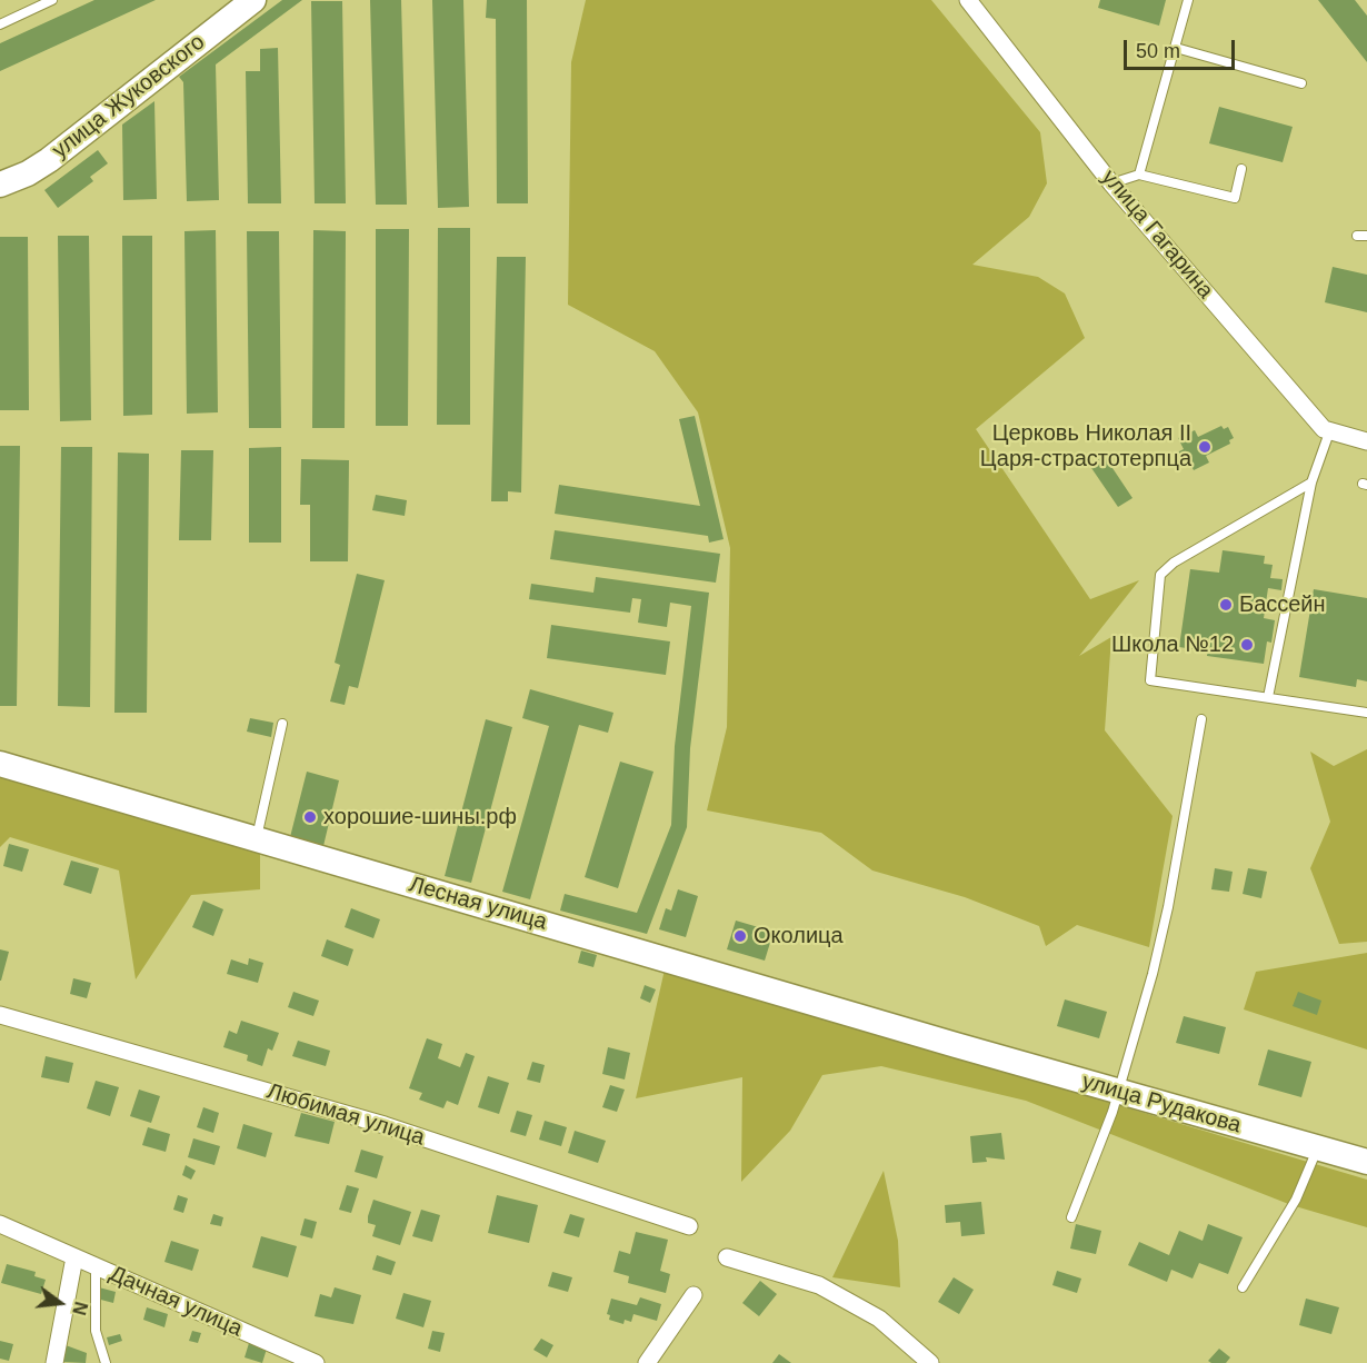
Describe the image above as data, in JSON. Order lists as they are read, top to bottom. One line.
{"streets":{"main road":["улица Жуковского","Лесная улица","улица Рудакова"],"street":["улица Гагарина","Любимая улица","Дачная улица"]},"crossings":[["Лесная улица","улица Рудакова"]],"places":["Церковь Николая II Царя-страстотерпца","Бассейн","Школа №12","хорошие-шины.рф","Околица"],"scale_bar":"50 m","north":"right"}
